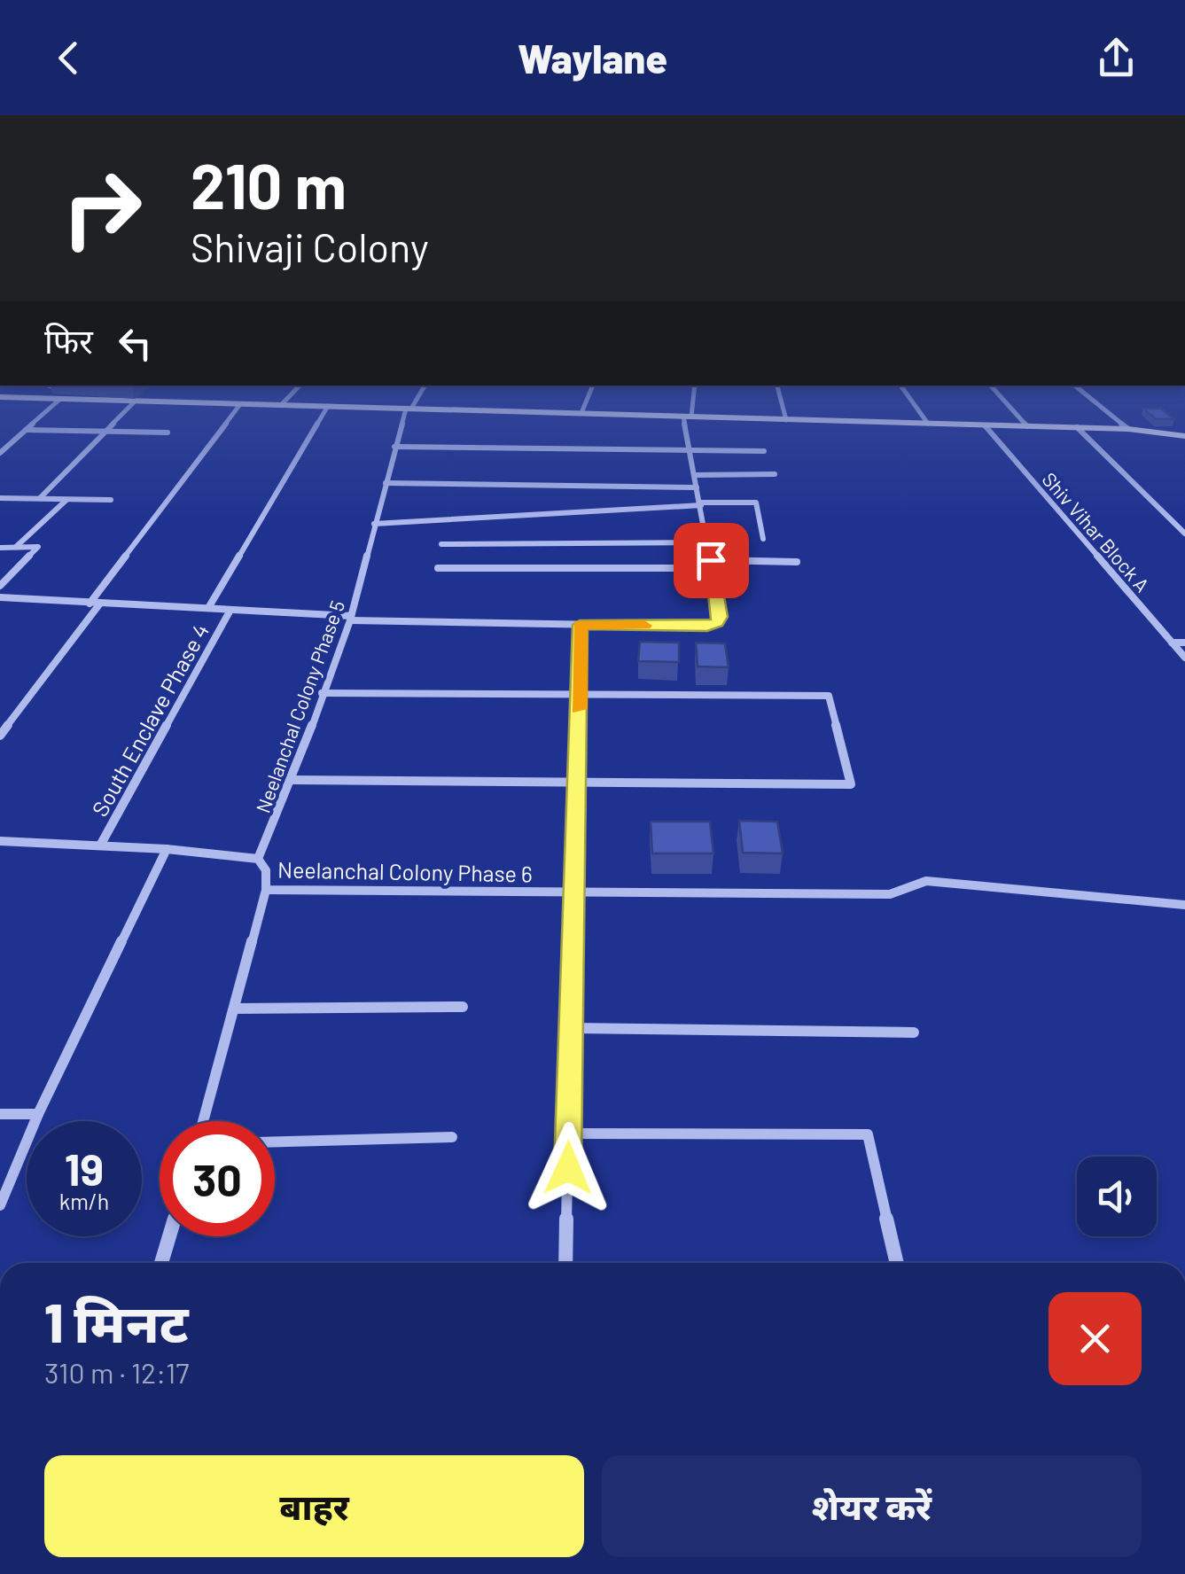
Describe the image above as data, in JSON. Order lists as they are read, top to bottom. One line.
{"streets":{"street":["Shiv Vihar Block A","Neelanchal Colony Phase 5","South Enclave Phase 4","Neelanchal Colony Phase 6"]},"crossings":[["Neelanchal Colony Phase 5","Neelanchal Colony Phase 6"],["South Enclave Phase 4","Neelanchal Colony Phase 6"]],"page":{"header":"Waylane","turn":["210 m","Shivaji Colony"],"then":"फिर","speed":"19 km/h","limit":"30","heading":["1 मिनट","310 m · 12:17"],"buttons":["बाहर","शेयर करें"]}}
